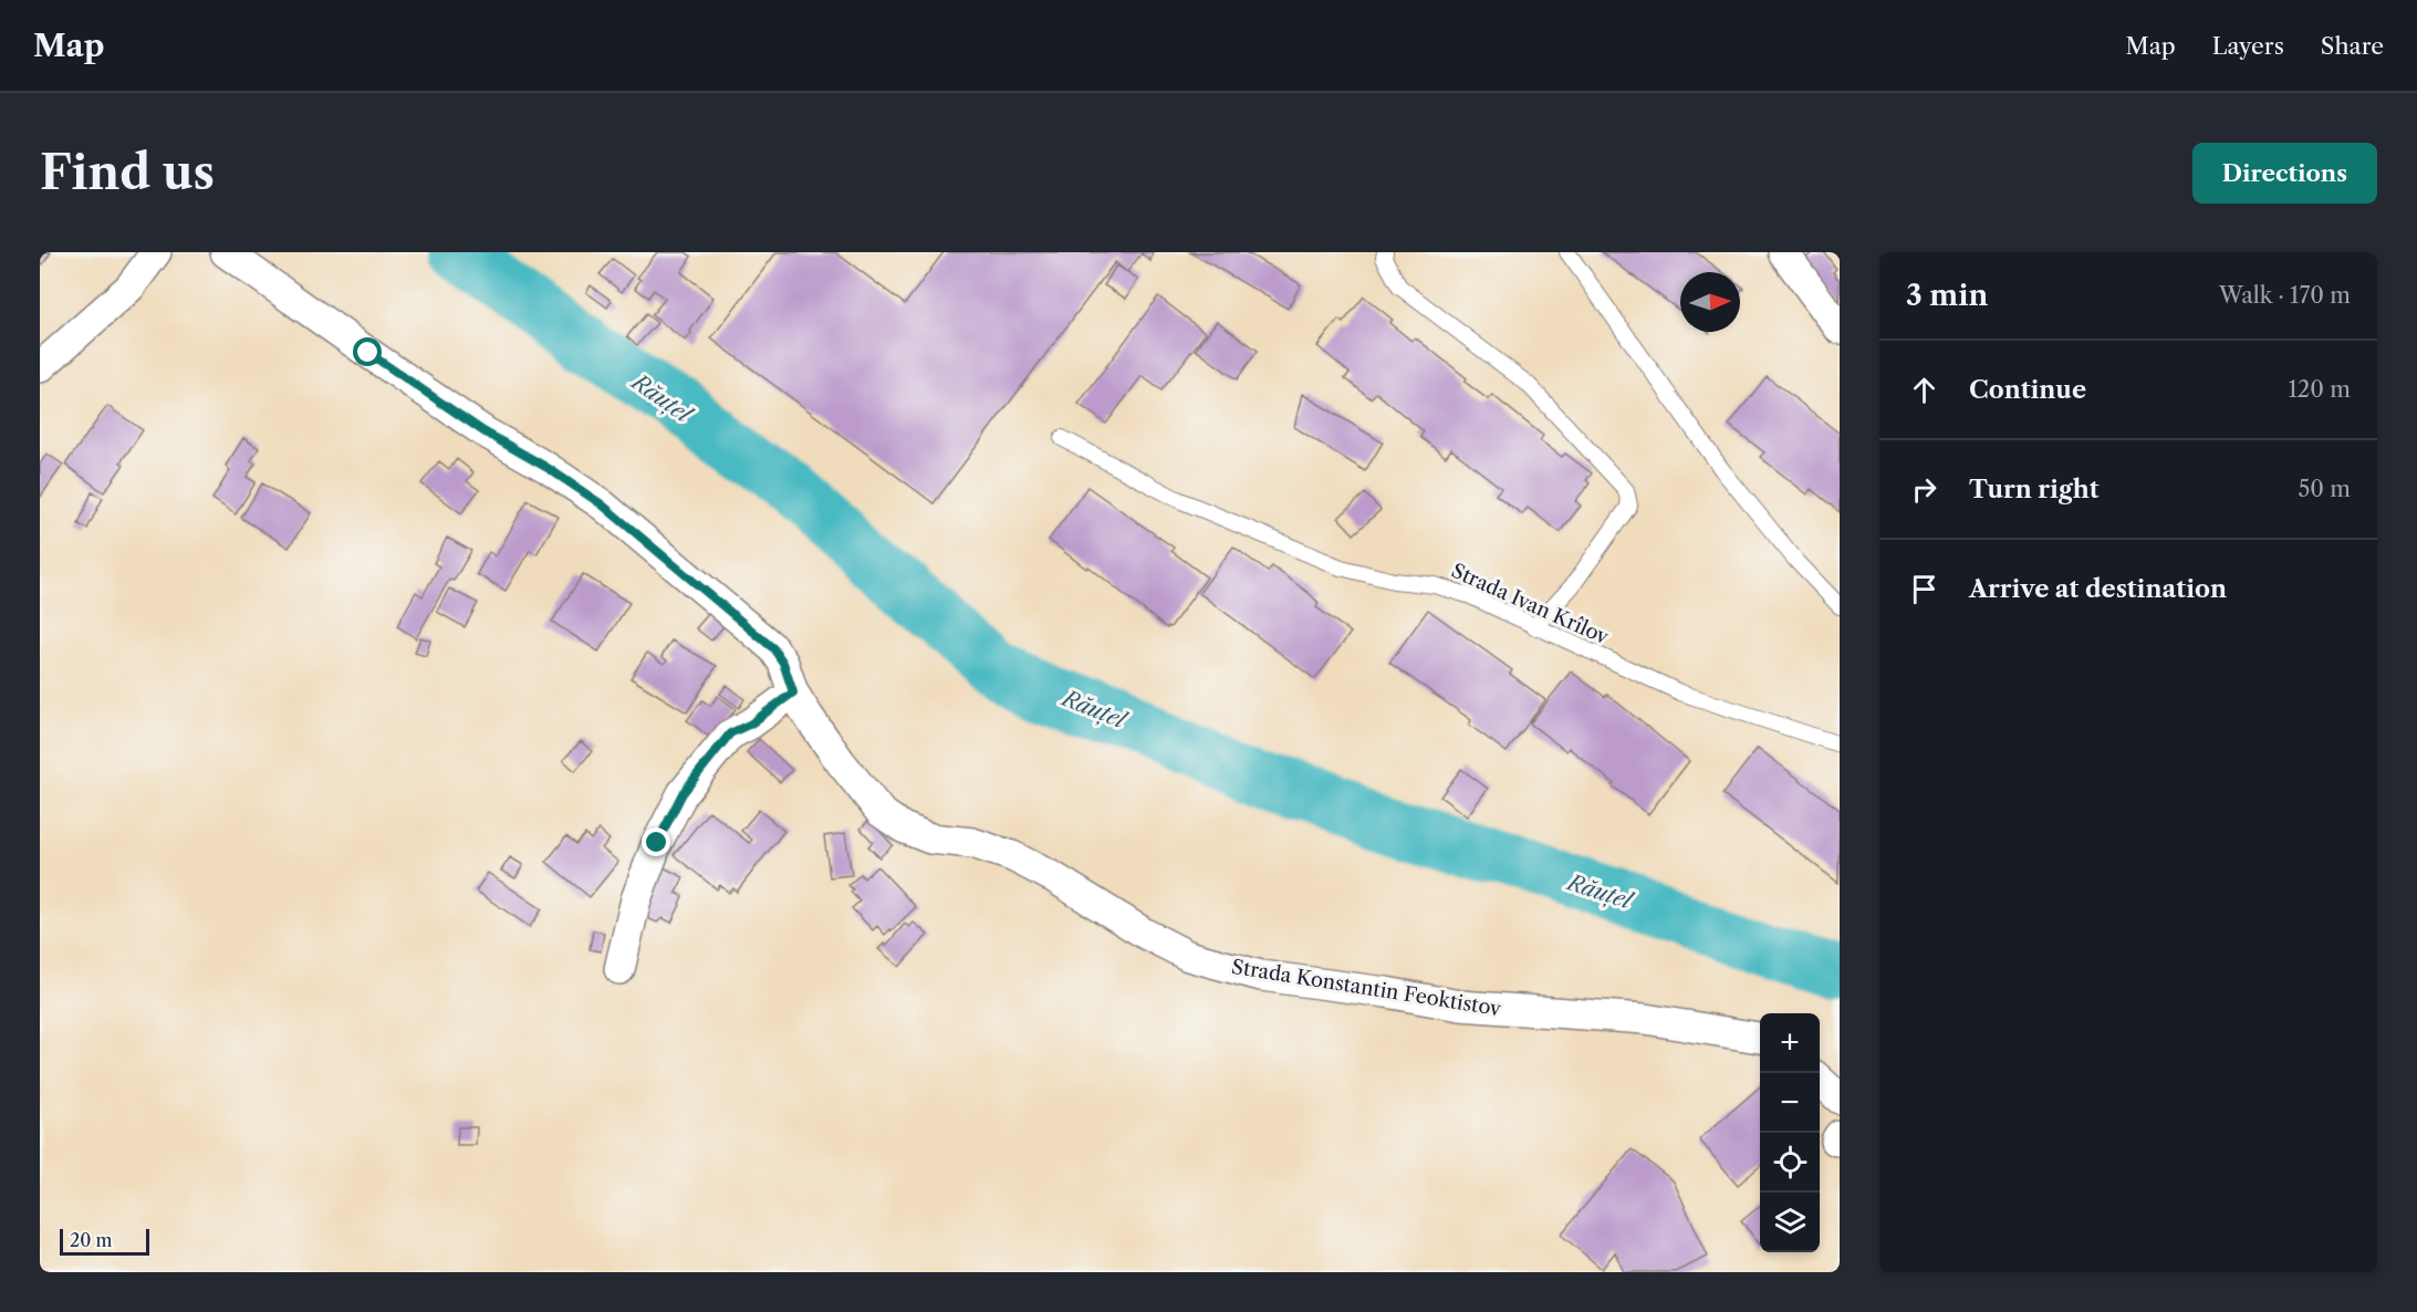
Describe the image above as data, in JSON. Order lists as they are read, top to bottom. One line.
{"streets":{"street":["Strada Konstantin Feoktistov"],"lane":["Strada Ivan Krîlov"]},"water":["Răuțel"],"scale_bar":"20 m","north":"right","page":{"header":"Map","nav":["Map","Layers","Share"],"buttons":"Directions","title":"Find us","heading":["3 min","Walk · 170 m"],"list":[["Continue","120 m"],["Turn right","50 m"],"Arrive at destination"],"map_buttons":["+","−"],"scale":"20 m"}}
